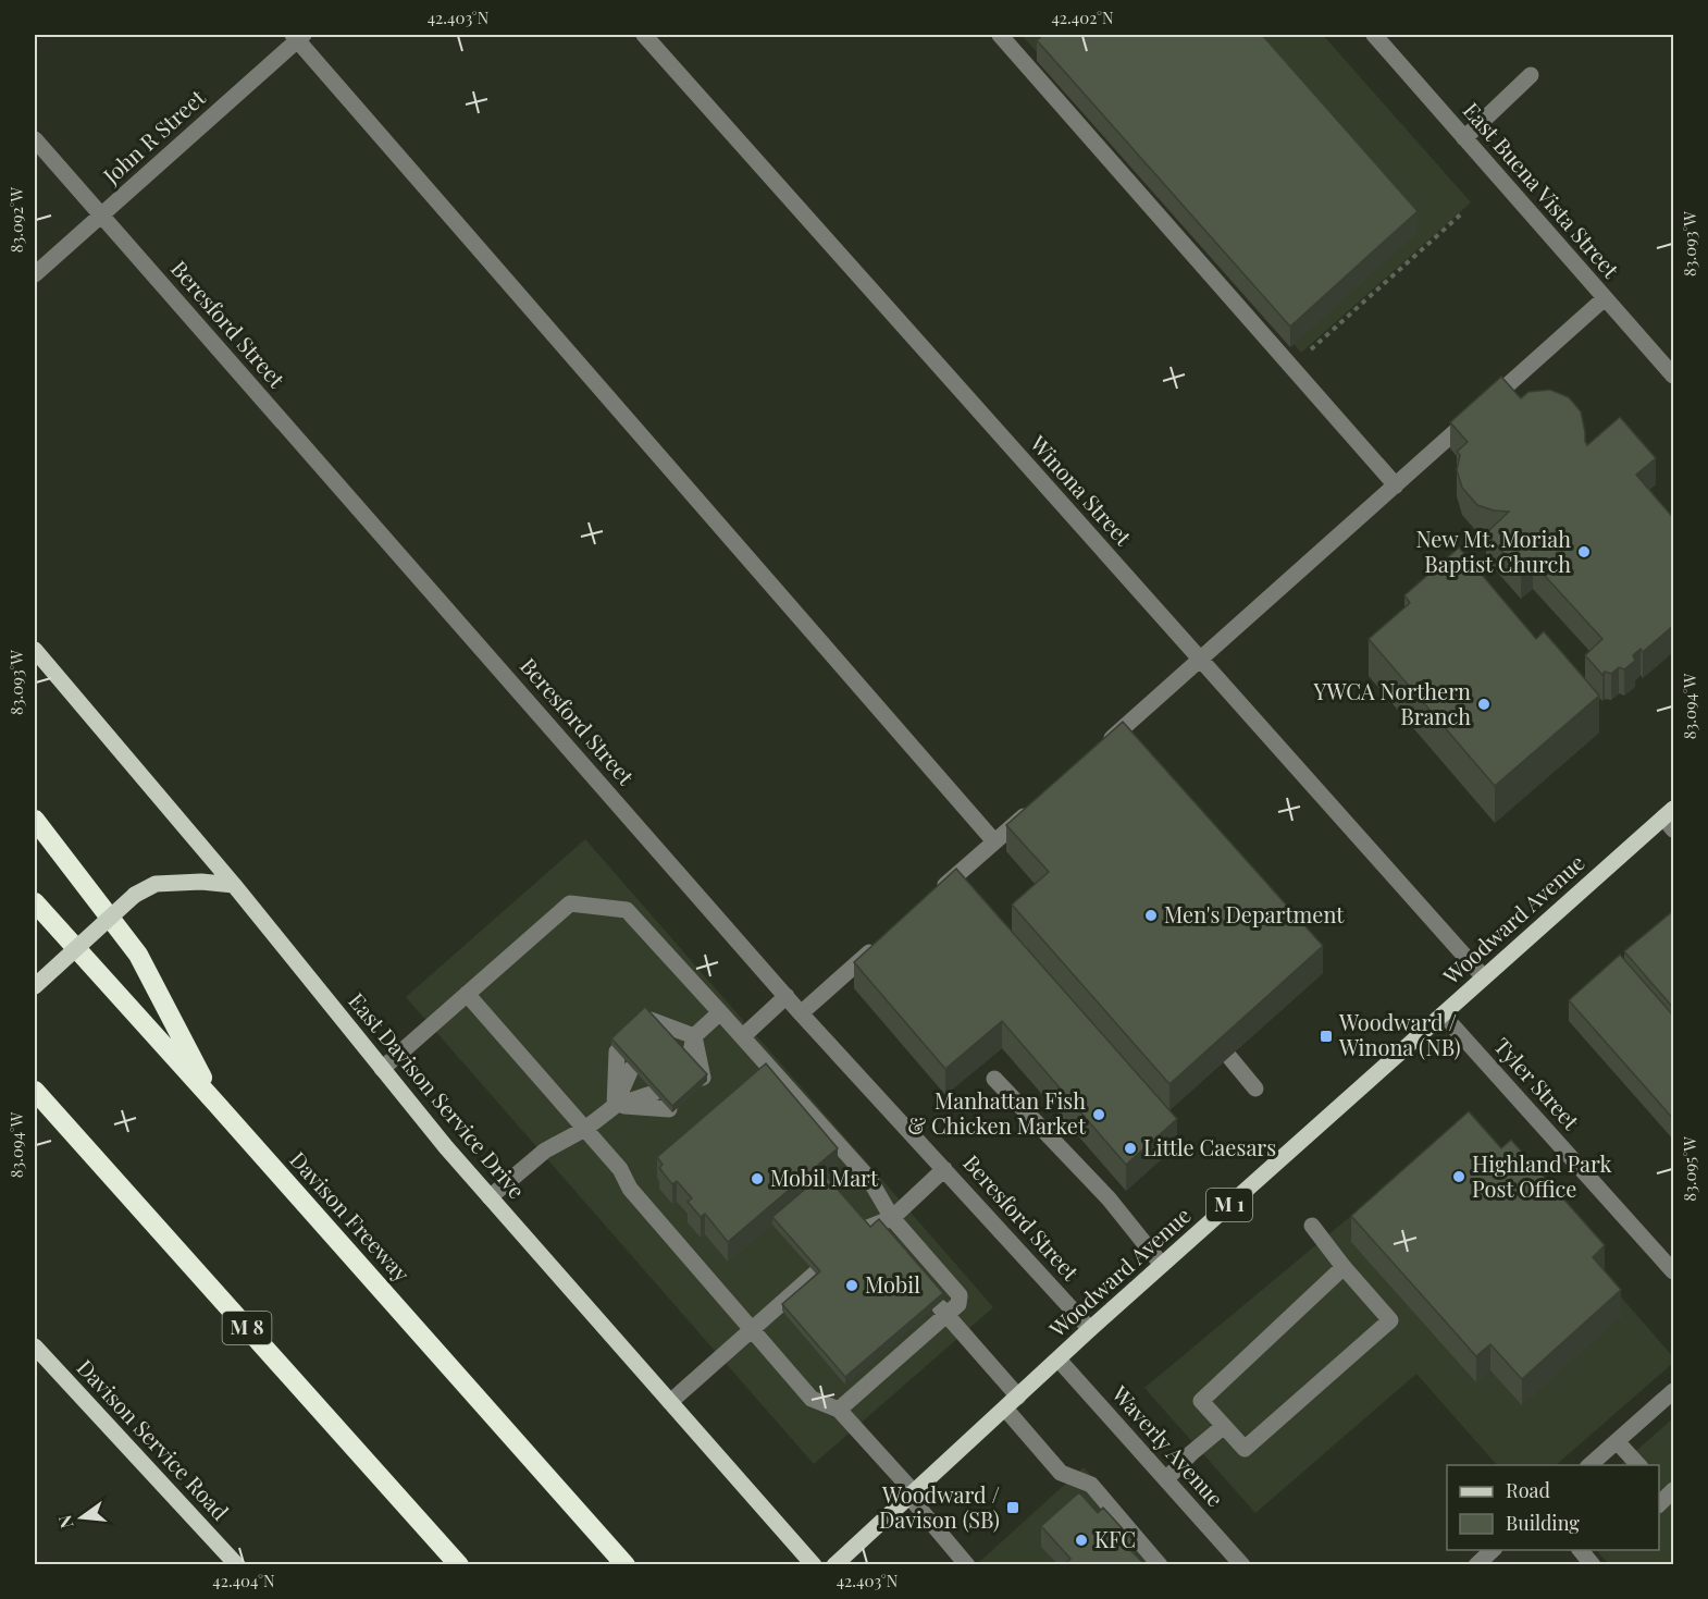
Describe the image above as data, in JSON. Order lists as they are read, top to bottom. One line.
{"streets":{"highway":["Davison Freeway","M 8"],"main road":["Woodward Avenue","East Davison Service Drive","M 1","Davison Service Road"],"street":["John R Street","East Buena Vista Street","Beresford Street","Winona Street","Tyler Street","Waverly Avenue"]},"crossings":[["John R Street","Beresford Street"],["Beresford Street","Woodward Avenue"],["Winona Street","Woodward Avenue"],["Woodward Avenue","Tyler Street"],["Woodward Avenue","Waverly Avenue"]],"places":{"other":["New Mt. Moriah Baptist Church","YWCA Northern Branch","Men's Department","Manhattan Fish & Chicken Market","Little Caesars","Highland Park Post Office","Mobil Mart","Mobil","KFC"],"transit":["Woodward / Winona (NB)","Woodward / Davison (SB)"]},"legend":["Road","Building"],"north":"left","coordinates":["42.403°N","42.402°N","83.092°W","83.093°W","83.094°W","83.095°W","42.404°N"]}
